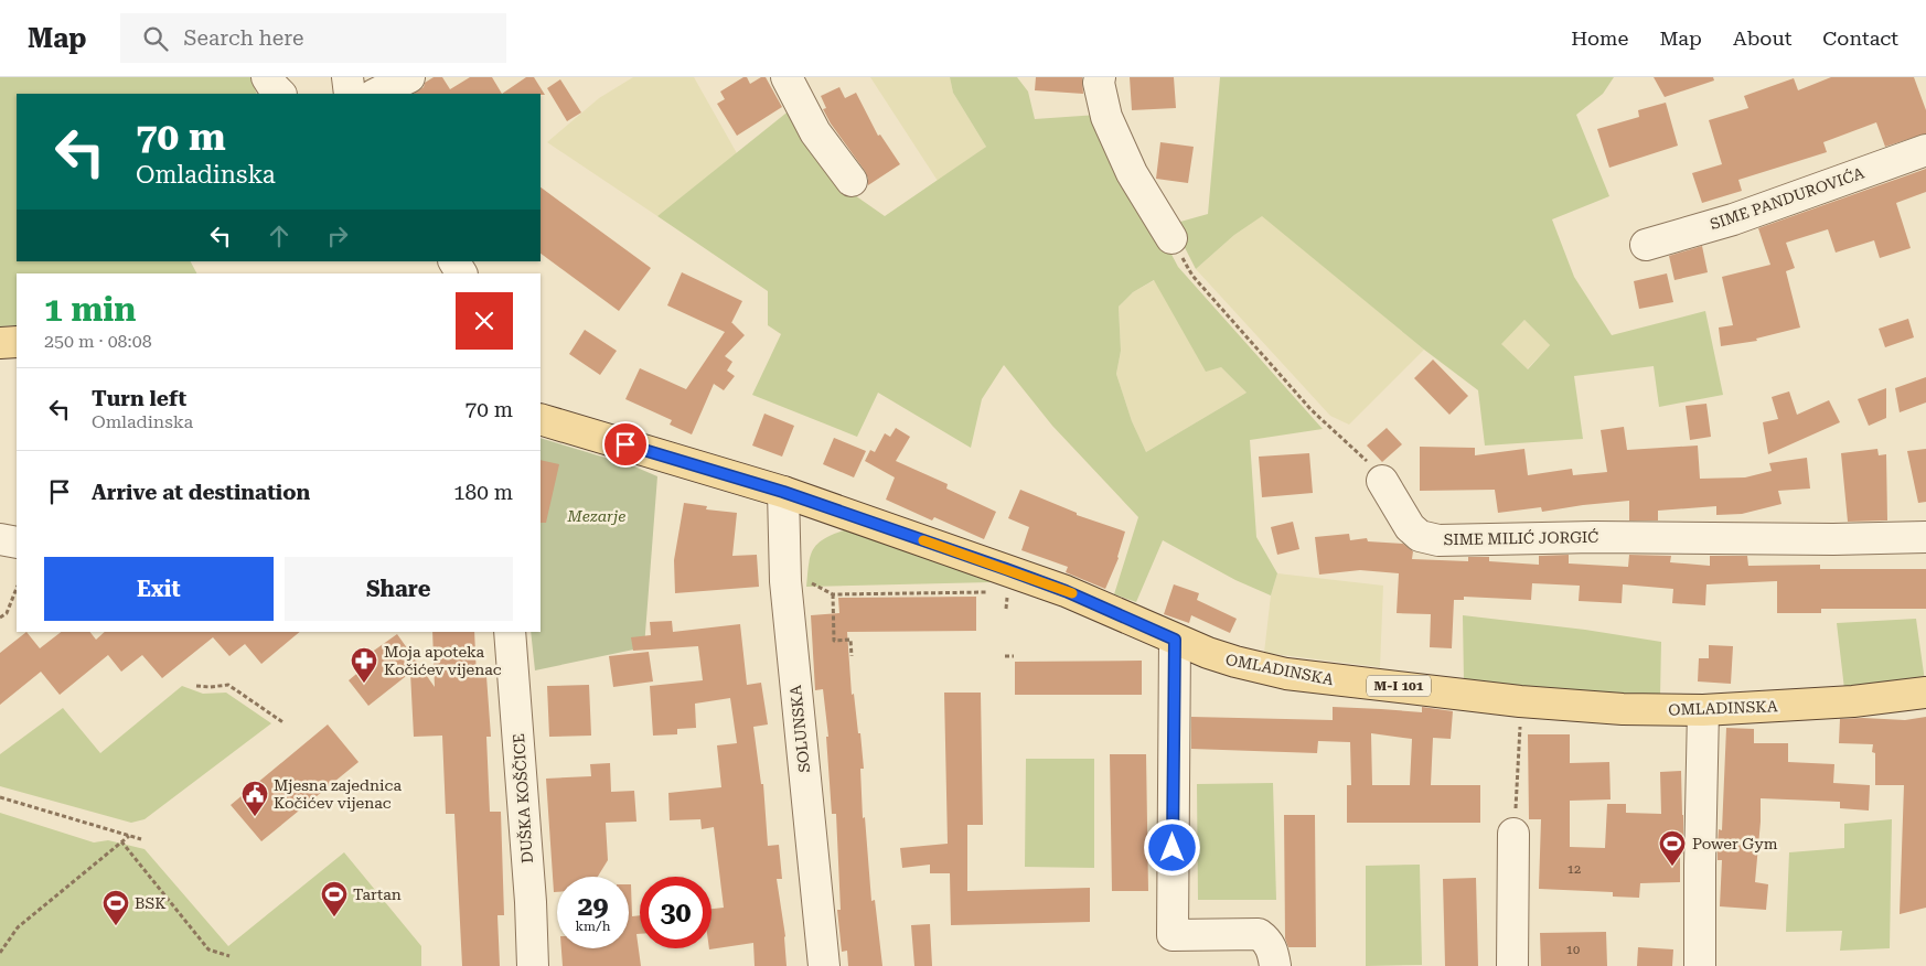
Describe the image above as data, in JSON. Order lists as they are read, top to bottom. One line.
{"streets":{"main road":["OMLADINSKA","M-I 101"],"street":["SIME PANDUROVIĆA","SIME MILIĆ JORGIĆ","SOLUNSKA","DUŠKA KOŠČICE"]},"crossings":[["OMLADINSKA","SOLUNSKA"]],"parks":["Mezarje"],"places":{"pharmacy":["Moja apoteka Kočićev vijenac"],"public building":["Mjesna zajednica Kočićev vijenac"],"sports":["Power Gym","Tartan","BSK"]},"house_numbers":["12","10"],"page":{"header":"Map","search":"Search here","nav":["Home","Map","About","Contact"],"turn":["70 m","Omladinska"],"heading":["1 min","250 m · 08:08"],"list":[{"name":"Turn left","note":"Omladinska","value":"70 m"},{"name":"Arrive at destination","value":"180 m"}],"buttons":["Exit","Share"],"speed":"29 km/h","limit":"30"}}
